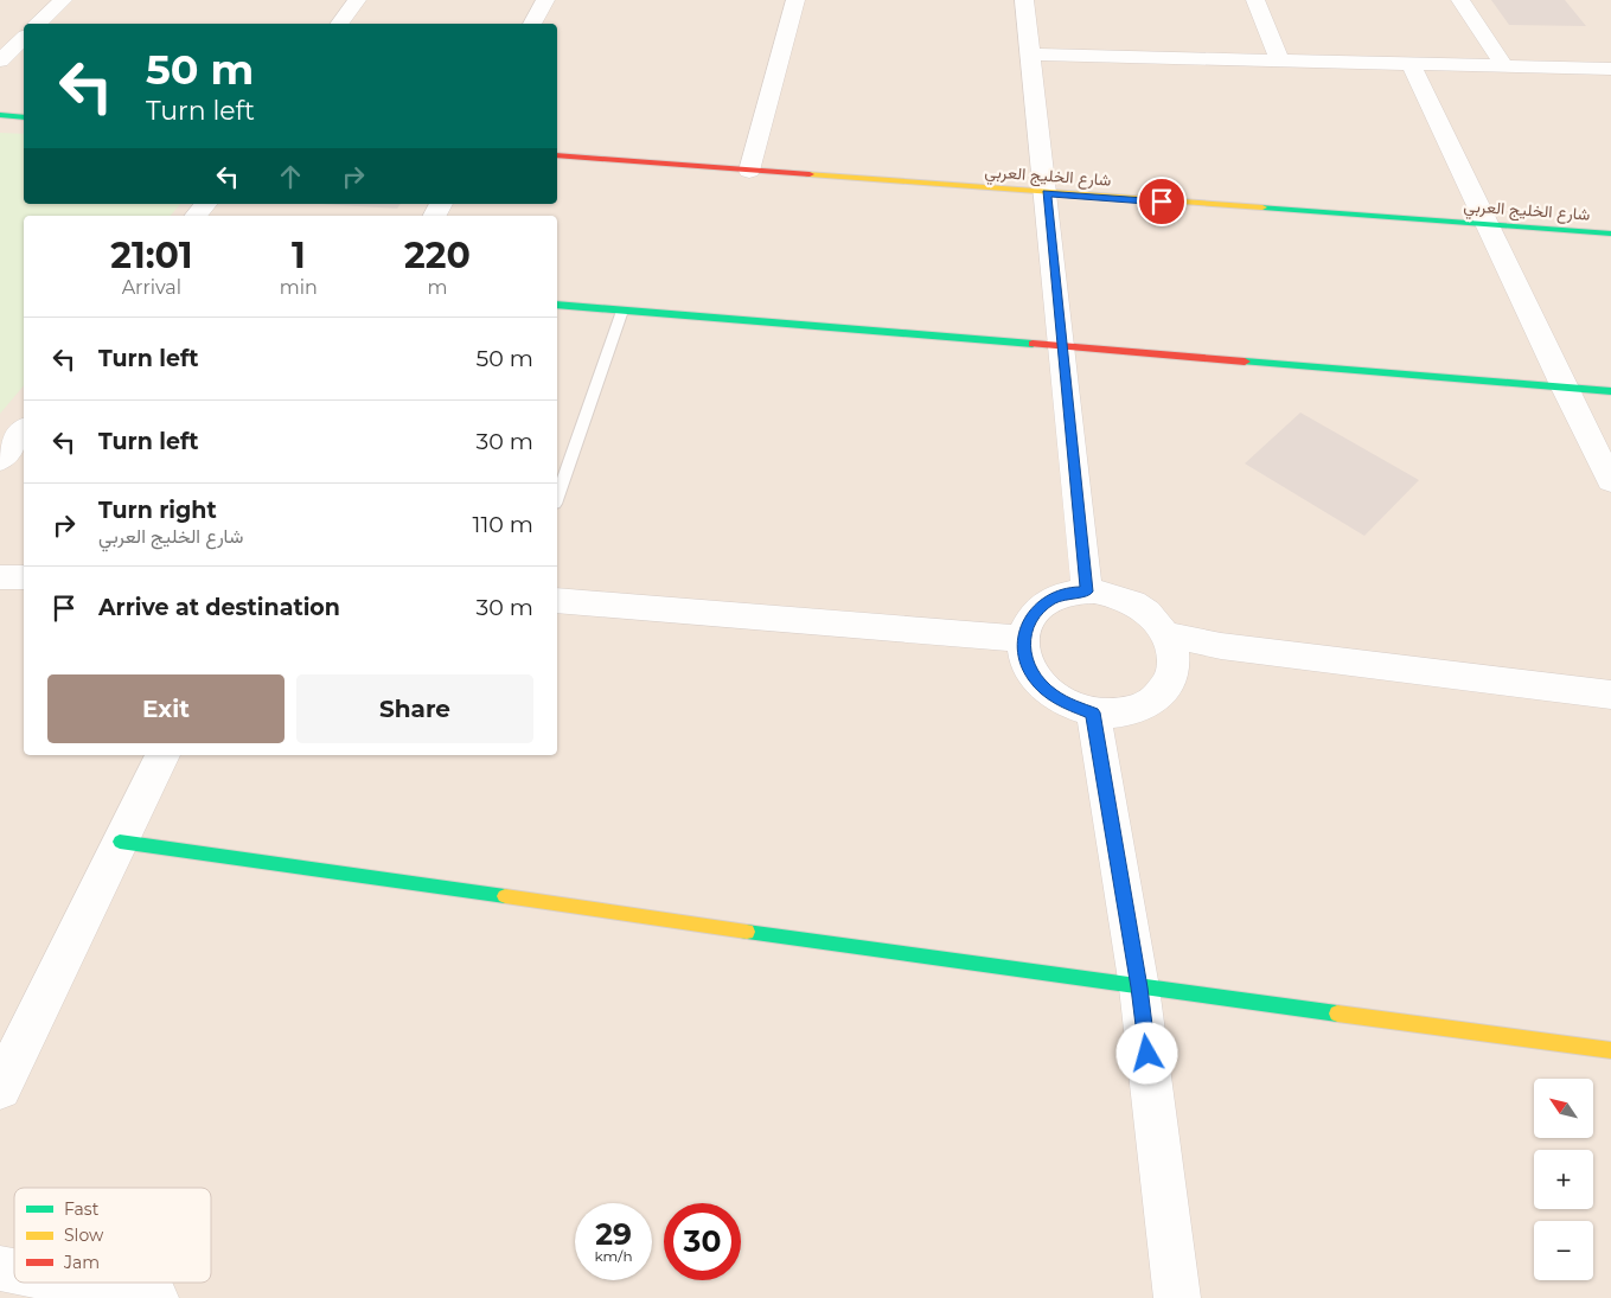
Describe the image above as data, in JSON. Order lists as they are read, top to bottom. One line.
{"streets":{"street":["شارع الخليج العربي"]},"legend":["Fast","Slow","Jam"],"north":"top left","page":{"turn":["50 m","Turn left"],"eta":["21:01","Arrival","1","min","220","m"],"list":[{"name":"Turn left","value":"50 m"},{"name":"Turn left","value":"30 m"},{"name":"Turn right","note":"شارع الخليج العربي","value":"110 m"},{"name":"Arrive at destination","value":"30 m"}],"buttons":["Exit","Share"],"map_buttons":["+","−"],"speed":"29 km/h","limit":"30"}}
